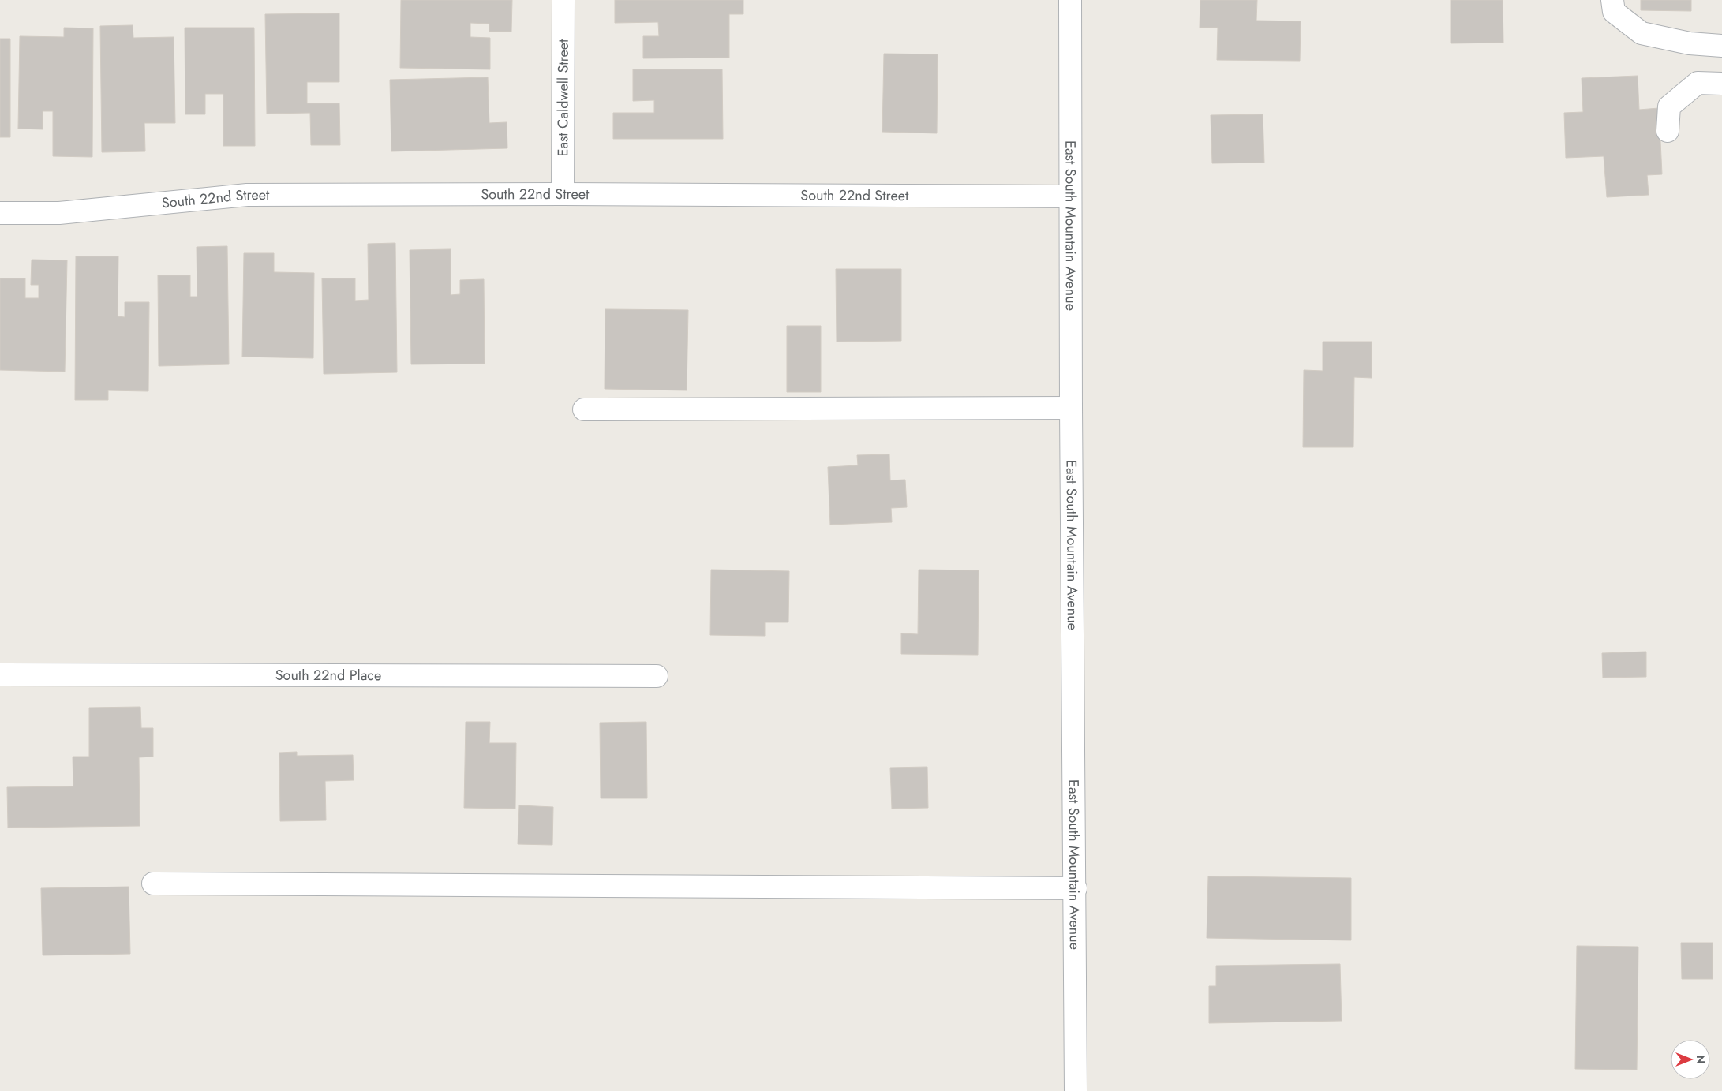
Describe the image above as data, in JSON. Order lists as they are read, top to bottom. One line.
{"streets":{"street":["East Caldwell Street","South 22nd Street","East South Mountain Avenue","South 22nd Place"]},"crossings":[["East Caldwell Street","South 22nd Street"],["South 22nd Street","East South Mountain Avenue"]],"north":"right"}
